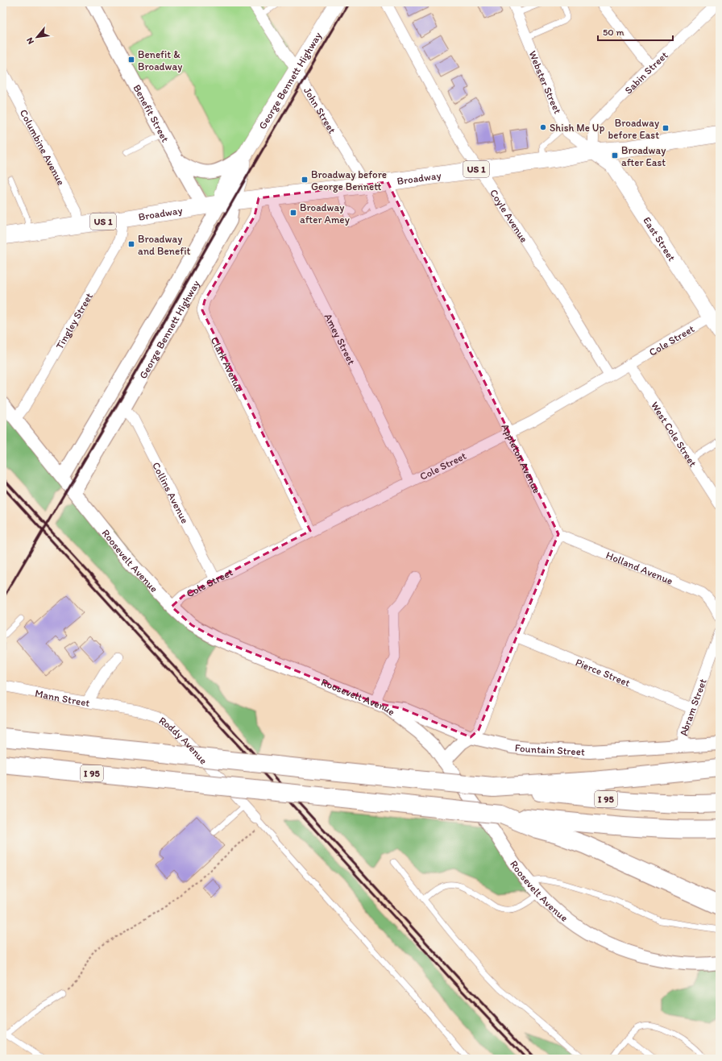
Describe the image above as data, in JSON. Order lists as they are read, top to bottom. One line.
{"streets":{"highway":["I 95"],"main road":["George Bennett Highway","US 1","Broadway","East Street"],"street":["Sabin Street","Webster Street","John Street","Benefit Street","Columbine Avenue","Coyle Avenue","Tingley Street","Amey Street","Cole Street","Clark Avenue","West Cole Street","Appleton Avenue","Collins Avenue","Roosevelt Avenue","Holland Avenue","Pierce Street","Mann Street","Abram Street","Roddy Avenue","Fountain Street"]},"crossings":[["Sabin Street","Webster Street"],["Sabin Street","Broadway"],["Sabin Street","East Street"],["George Bennett Highway","John Street"],["George Bennett Highway","Broadway"],["George Bennett Highway","Collins Avenue"],["George Bennett Highway","Roosevelt Avenue"],["Webster Street","Broadway"],["Webster Street","East Street"],["John Street","Broadway"],["Benefit Street","Broadway"],["Columbine Avenue","Broadway"],["Broadway","Coyle Avenue"],["Broadway","East Street"],["Broadway","Tingley Street"],["Broadway","Amey Street"],["Broadway","Clark Avenue"],["Broadway","Appleton Avenue"],["Coyle Avenue","Cole Street"],["East Street","Cole Street"],["Tingley Street","Roosevelt Avenue"],["Amey Street","Cole Street"],["Amey Street","Clark Avenue"],["Cole Street","Clark Avenue"],["Cole Street","West Cole Street"],["Cole Street","Appleton Avenue"],["Cole Street","Collins Avenue"],["Cole Street","Roosevelt Avenue"],["Appleton Avenue","Holland Avenue"],["Roosevelt Avenue","Fountain Street"],["Pierce Street","Abram Street"],["Mann Street","Roddy Avenue"],["Abram Street","Fountain Street"]],"places":{"transit":["Benefit & Broadway","Broadway before East","Broadway after East","Broadway before George Bennett","Broadway after Amey","Broadway and Benefit"],"other":["Shish Me Up"]},"scale_bar":"50 m","north":"bottom left"}
